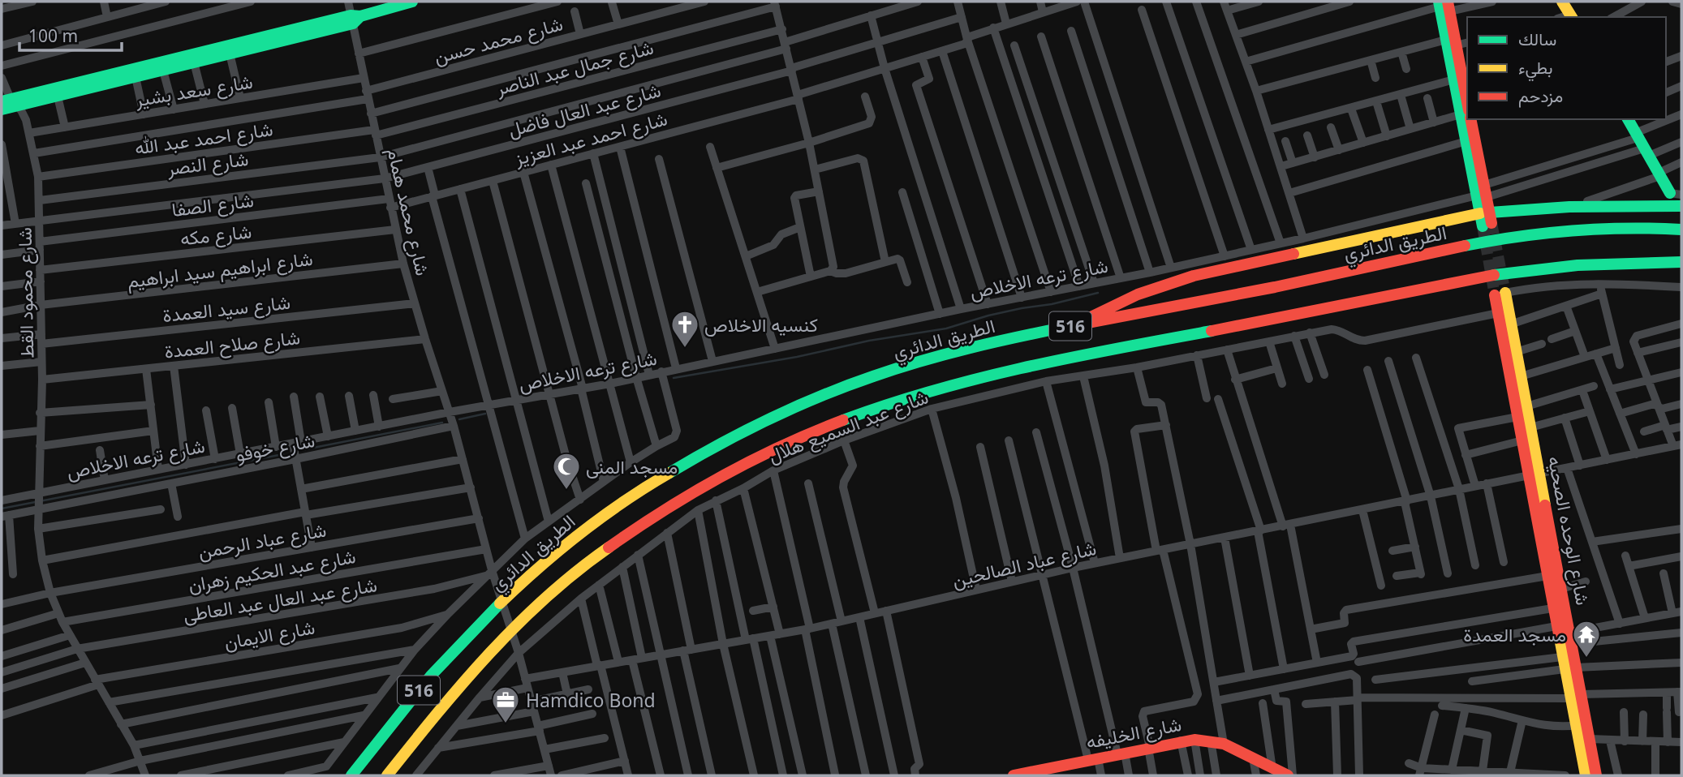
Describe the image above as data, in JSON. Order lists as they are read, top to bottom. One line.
{"streets":{"main road":["الطريق الدائري","516","شارع الوحده الصحيه","شارع الخليفه"],"street":["شارع محمد حسن","شارع جمال عبد الناصر","شارع سعد بشير","شارع عبد العال فاضل","شارع احمد عبد الله","شارع احمد عبد العزيز","شارع النصر","شارع الصفا","شارع محمد همام","شارع مكه","شارع ابراهيم سيد ابراهيم","شارع ترعه الاخلاص","شارع محمود القط","شارع سيد العمدة","شارع صلاح العمدة","شارع عبد السميع هلال","شارع خوفو","شارع عباد الرحمن","شارع عباد الصالحين","شارع عبد الحكيم زهران","شارع عبد العال عبد العاطى","شارع الايمان"]},"crossings":[["شارع محمد حسن","شارع محمد همام"],["شارع محمد حسن","شارع محمود القط"],["شارع جمال عبد الناصر","شارع احمد عبد الله"],["شارع جمال عبد الناصر","شارع محمد همام"],["شارع سعد بشير","شارع محمد همام"],["شارع سعد بشير","شارع محمود القط"],["شارع عبد العال فاضل","شارع محمد همام"],["شارع عبد العال فاضل","شارع محمود القط"],["شارع احمد عبد الله","شارع محمد همام"],["شارع احمد عبد الله","شارع محمود القط"],["شارع احمد عبد العزيز","شارع الصفا"],["شارع احمد عبد العزيز","شارع محمد همام"],["شارع النصر","شارع محمد همام"],["شارع النصر","شارع محمود القط"],["شارع الصفا","شارع محمد همام"],["شارع الصفا","شارع محمود القط"],["شارع محمد همام","شارع مكه"],["شارع محمد همام","شارع ابراهيم سيد ابراهيم"],["شارع محمد همام","شارع ترعه الاخلاص"],["شارع محمد همام","شارع سيد العمدة"],["شارع محمد همام","شارع صلاح العمدة"],["شارع محمد همام","شارع عبد السميع هلال"],["شارع محمد همام","شارع خوفو"],["شارع محمد همام","شارع عباد الرحمن"],["شارع محمد همام","شارع عباد الصالحين"],["شارع محمد همام","شارع عبد الحكيم زهران"],["شارع محمد همام","شارع عبد العال عبد العاطى"],["شارع مكه","شارع محمود القط"],["شارع ابراهيم سيد ابراهيم","شارع محمود القط"],["شارع ترعه الاخلاص","شارع محمود القط"],["شارع محمود القط","شارع سيد العمدة"],["شارع محمود القط","شارع صلاح العمدة"],["شارع محمود القط","شارع خوفو"],["شارع محمود القط","شارع عباد الرحمن"],["شارع محمود القط","شارع عبد الحكيم زهران"],["شارع محمود القط","شارع عبد العال عبد العاطى"],["شارع محمود القط","شارع الايمان"],["شارع عبد السميع هلال","شارع الوحده الصحيه"],["شارع الوحده الصحيه","شارع عباد الصالحين"]],"places":{"church":["كنسيه الاخلاص"],"mosque":["مسجد المنى"],"temple":["مسجد العمدة"],"office":["Hamdico Bond"]},"legend":["سالك","بطيء","مزدحم"],"scale_bar":"100 m"}
